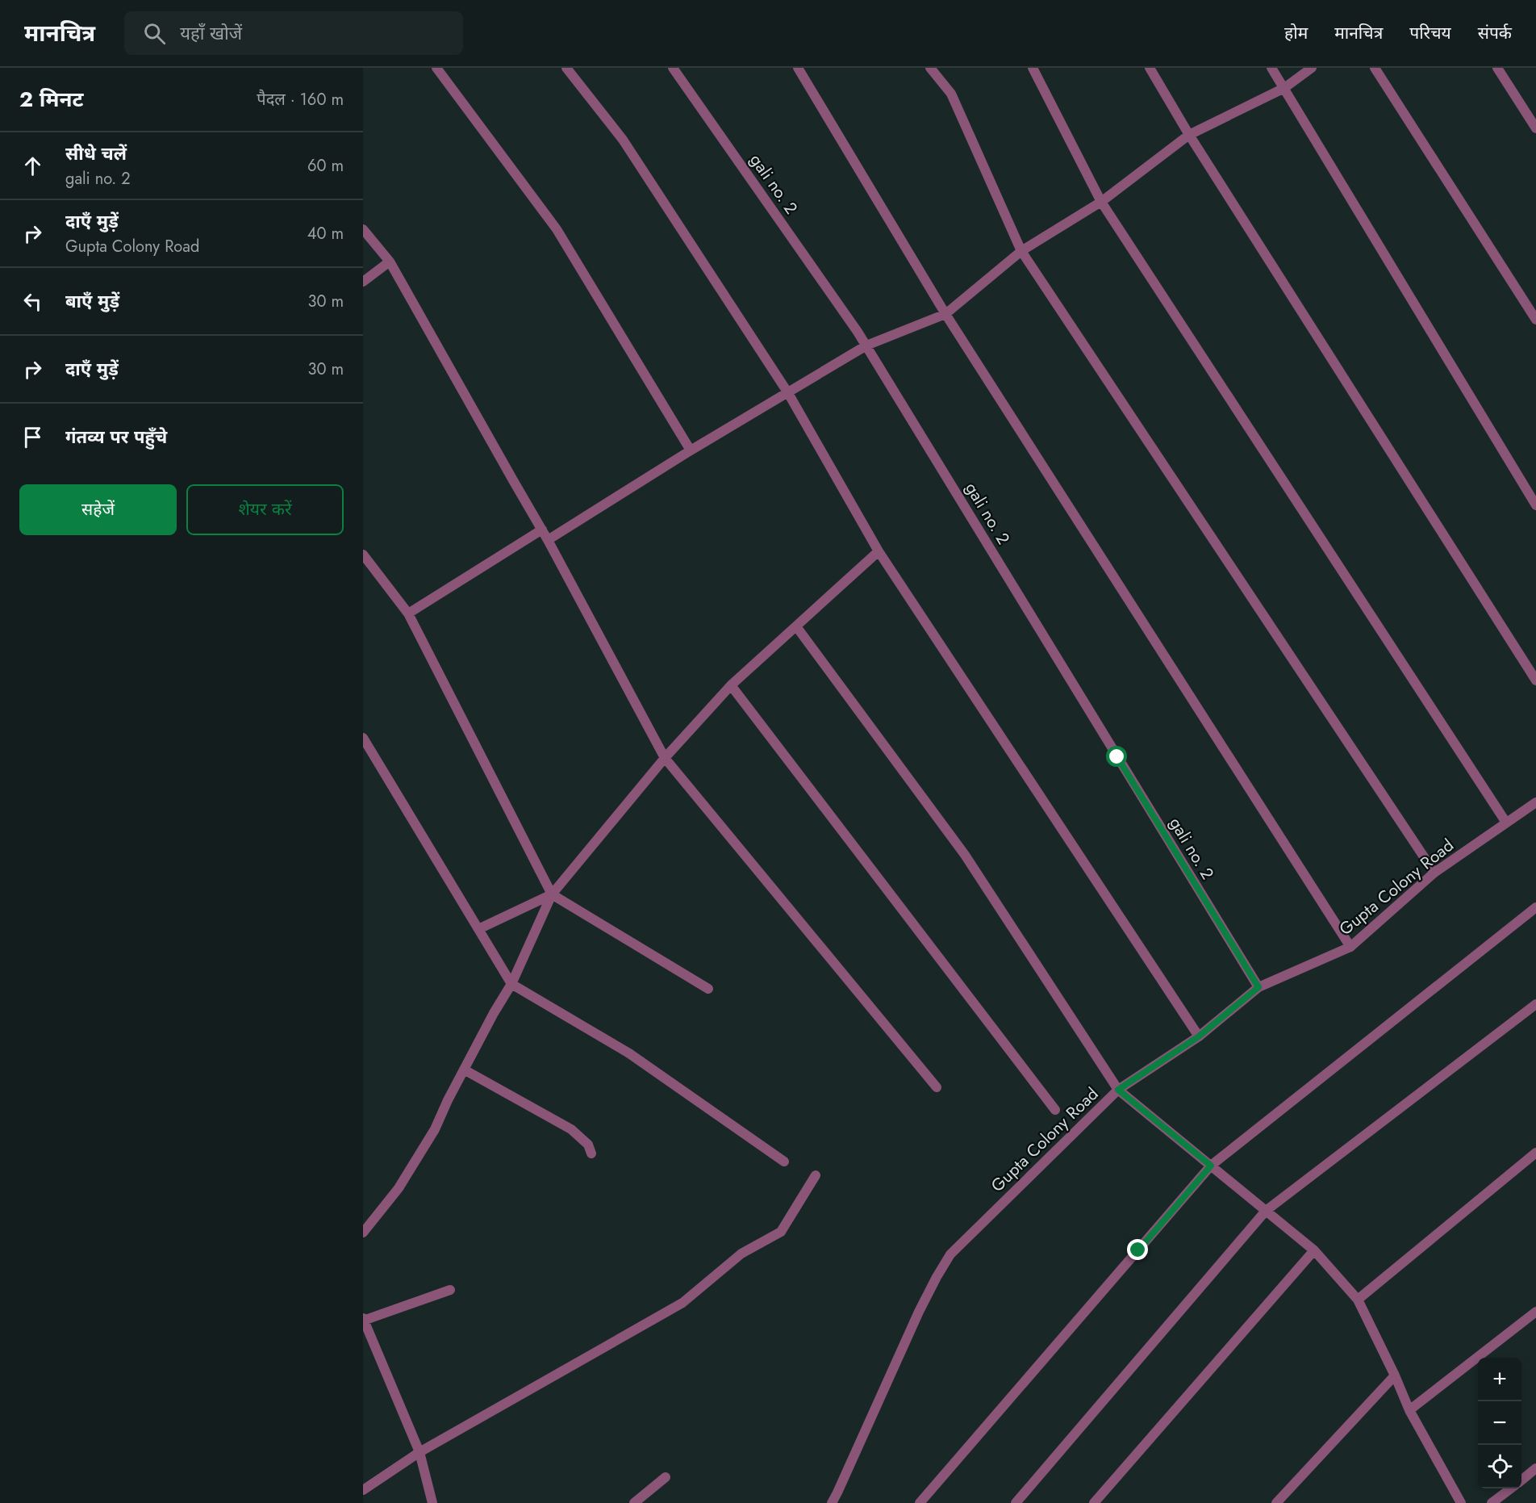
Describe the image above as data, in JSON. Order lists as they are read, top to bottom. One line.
{"streets":{"street":["gali no. 2","Gupta Colony Road"]},"crossings":[["gali no. 2","Gupta Colony Road"]],"page":{"header":"मानचित्र","search":"यहाँ खोजें","nav":["होम","मानचित्र","परिचय","संपर्क"],"heading":["2 मिनट","पैदल · 160 m"],"list":[["सीधे चलें","gali no. 2","60 m"],["दाएँ मुड़ें","Gupta Colony Road","40 m"],["बाएँ मुड़ें","30 m"],["दाएँ मुड़ें","30 m"],"गंतव्य पर पहुँचे"],"buttons":["सहेजें","शेयर करें"],"map_buttons":["+","−"]}}
